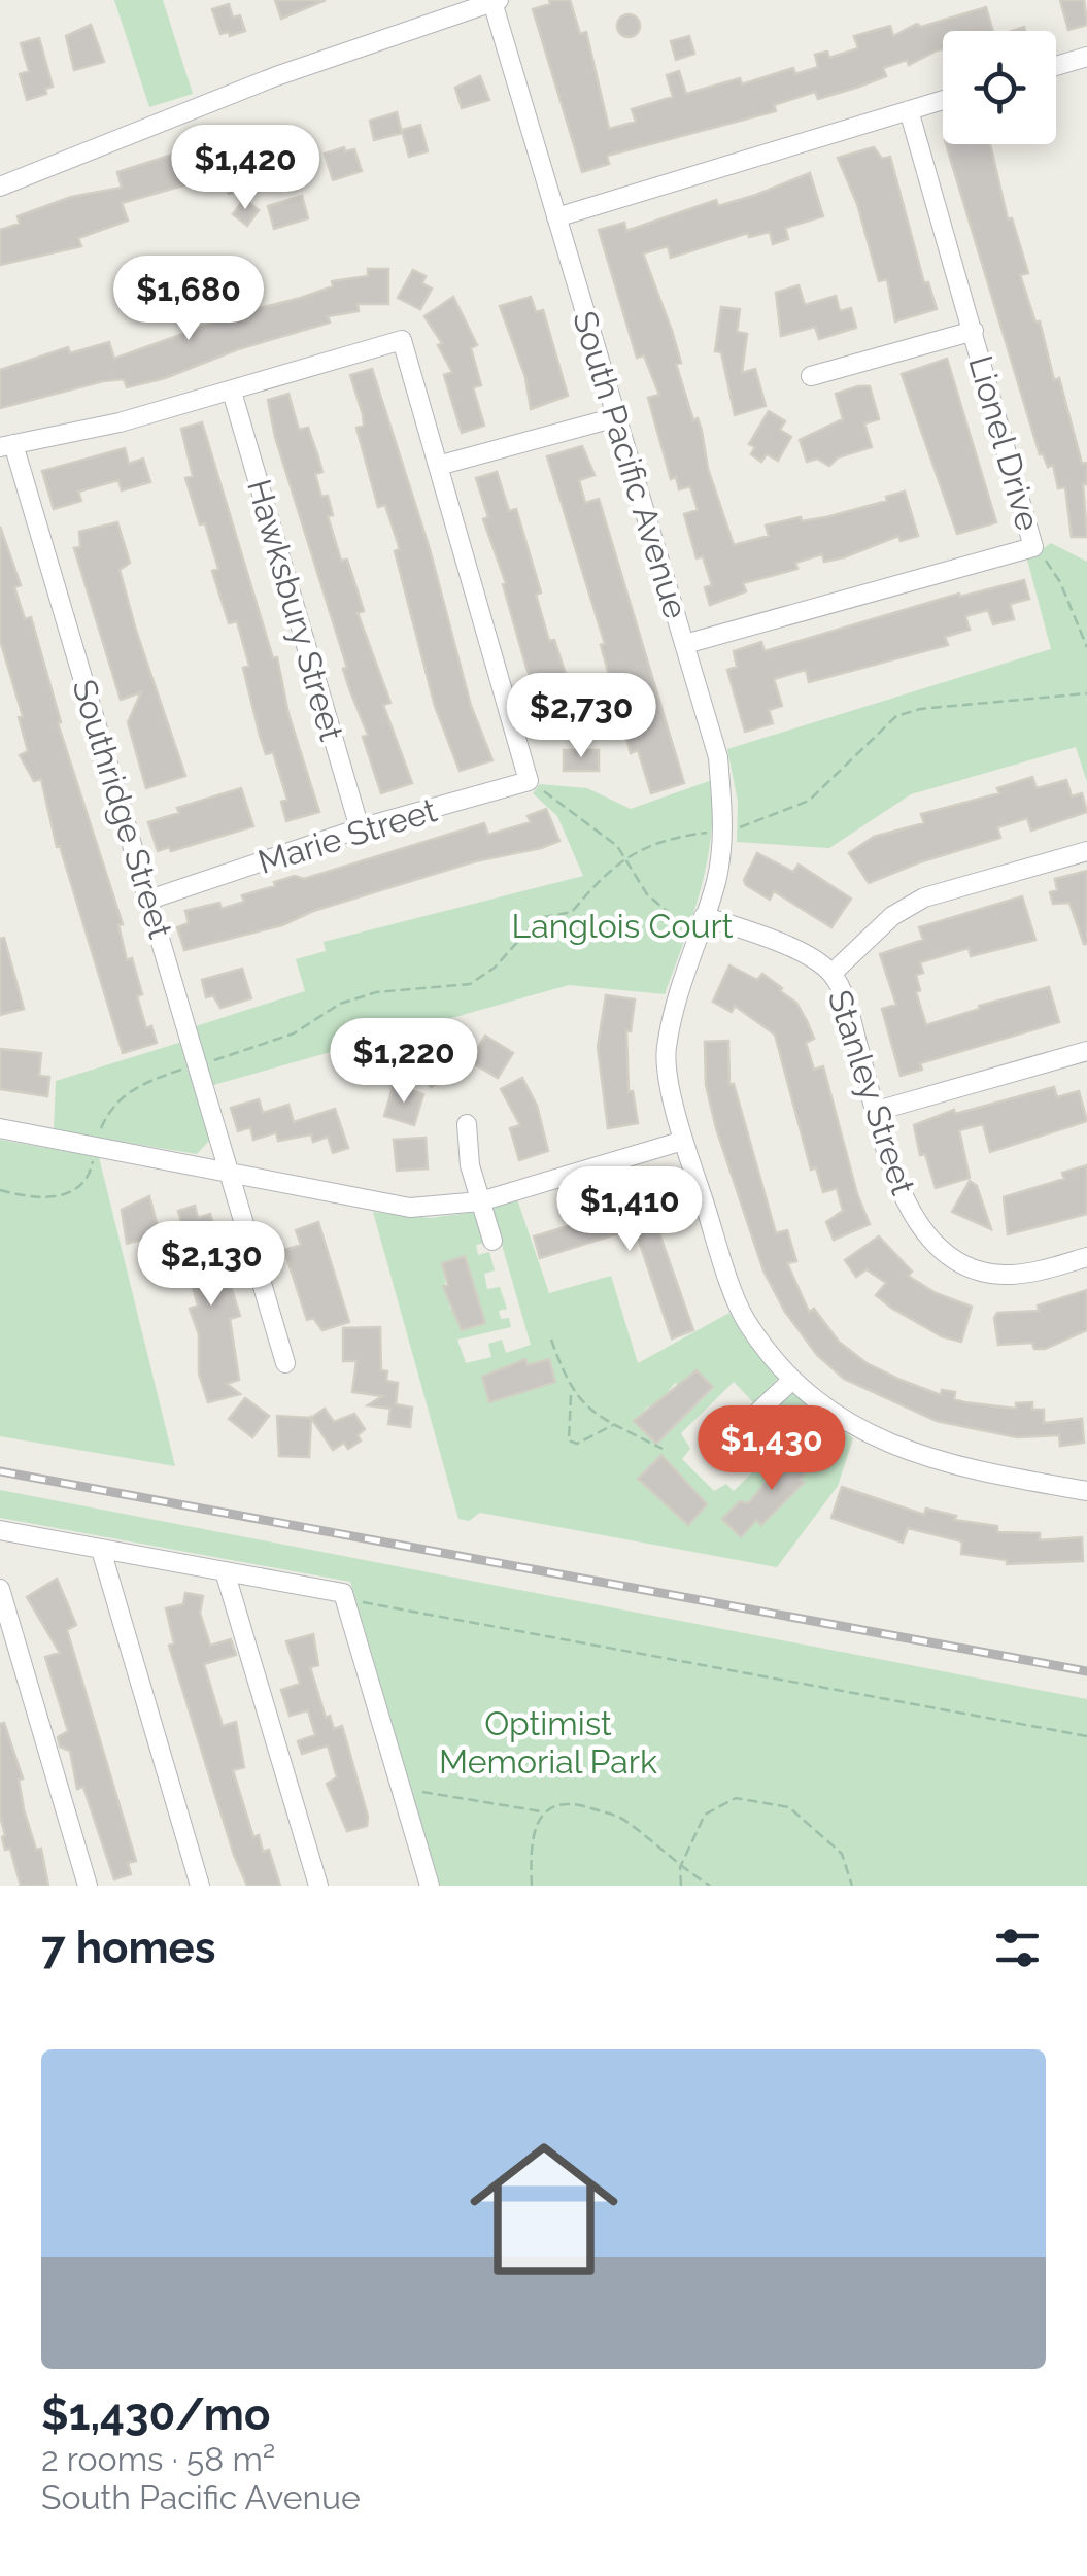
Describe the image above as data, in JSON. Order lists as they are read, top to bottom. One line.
{"streets":{"street":["Lionel Drive","South Pacific Avenue","Hawksbury Street","Southridge Street","Marie Street","Stanley Street"]},"crossings":[["Lionel Drive","South Pacific Avenue"],["South Pacific Avenue","Stanley Street"],["Hawksbury Street","Marie Street"],["Southridge Street","Marie Street"]],"parks":["Langlois Court","Optimist Memorial Park"],"page":{"price":["$1,420","$1,680","$2,730","$1,220","$1,410","$2,130","$1,430"],"heading":"7 homes","list":[{"name":"$1,430/mo","note":"2 rooms · 58 m² · South Pacific Avenue"}]}}
